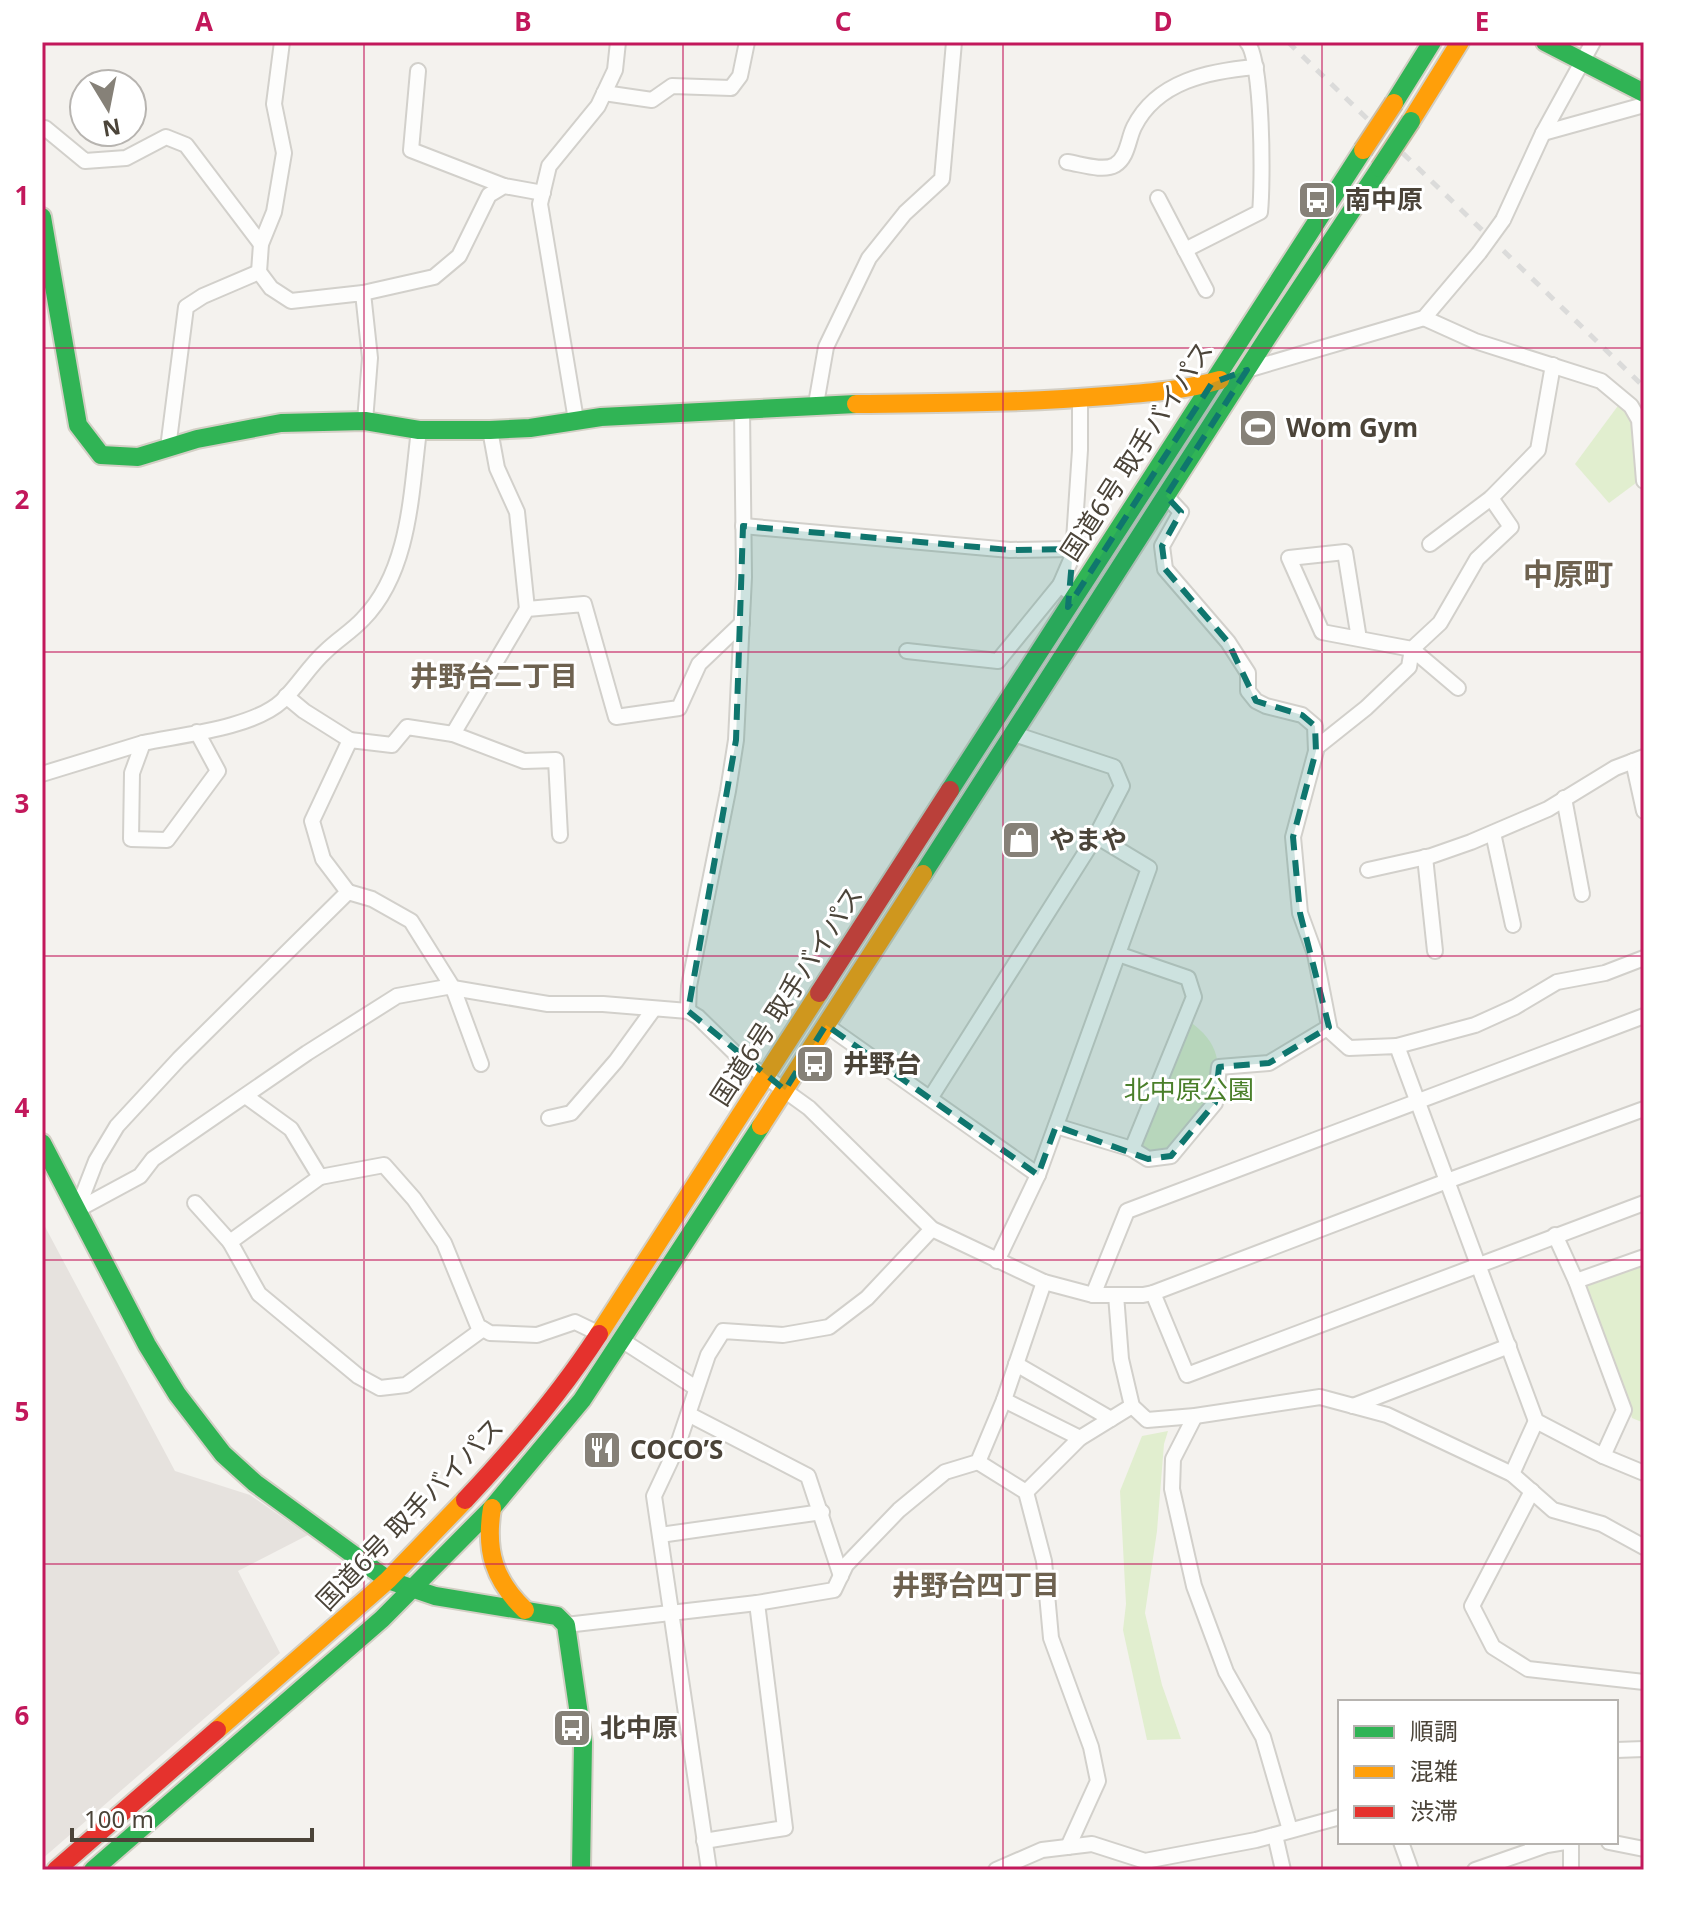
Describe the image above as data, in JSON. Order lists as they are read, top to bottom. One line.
{"streets":{"main road":["国道6号 取手バイパス"]},"districts":["中原町","井野台二丁目","井野台四丁目"],"parks":["北中原公園"],"places":{"bus stop":["南中原","井野台","北中原"],"sports":["Wom Gym"],"shop":["やまや"],"restaurant":["COCO’S"]},"legend":["順調","混雑","渋滞"],"scale_bar":"100 m","north":"bottom","grid":{"columns":["A","B","C","D","E"],"rows":["1","2","3","4","5","6"]}}
